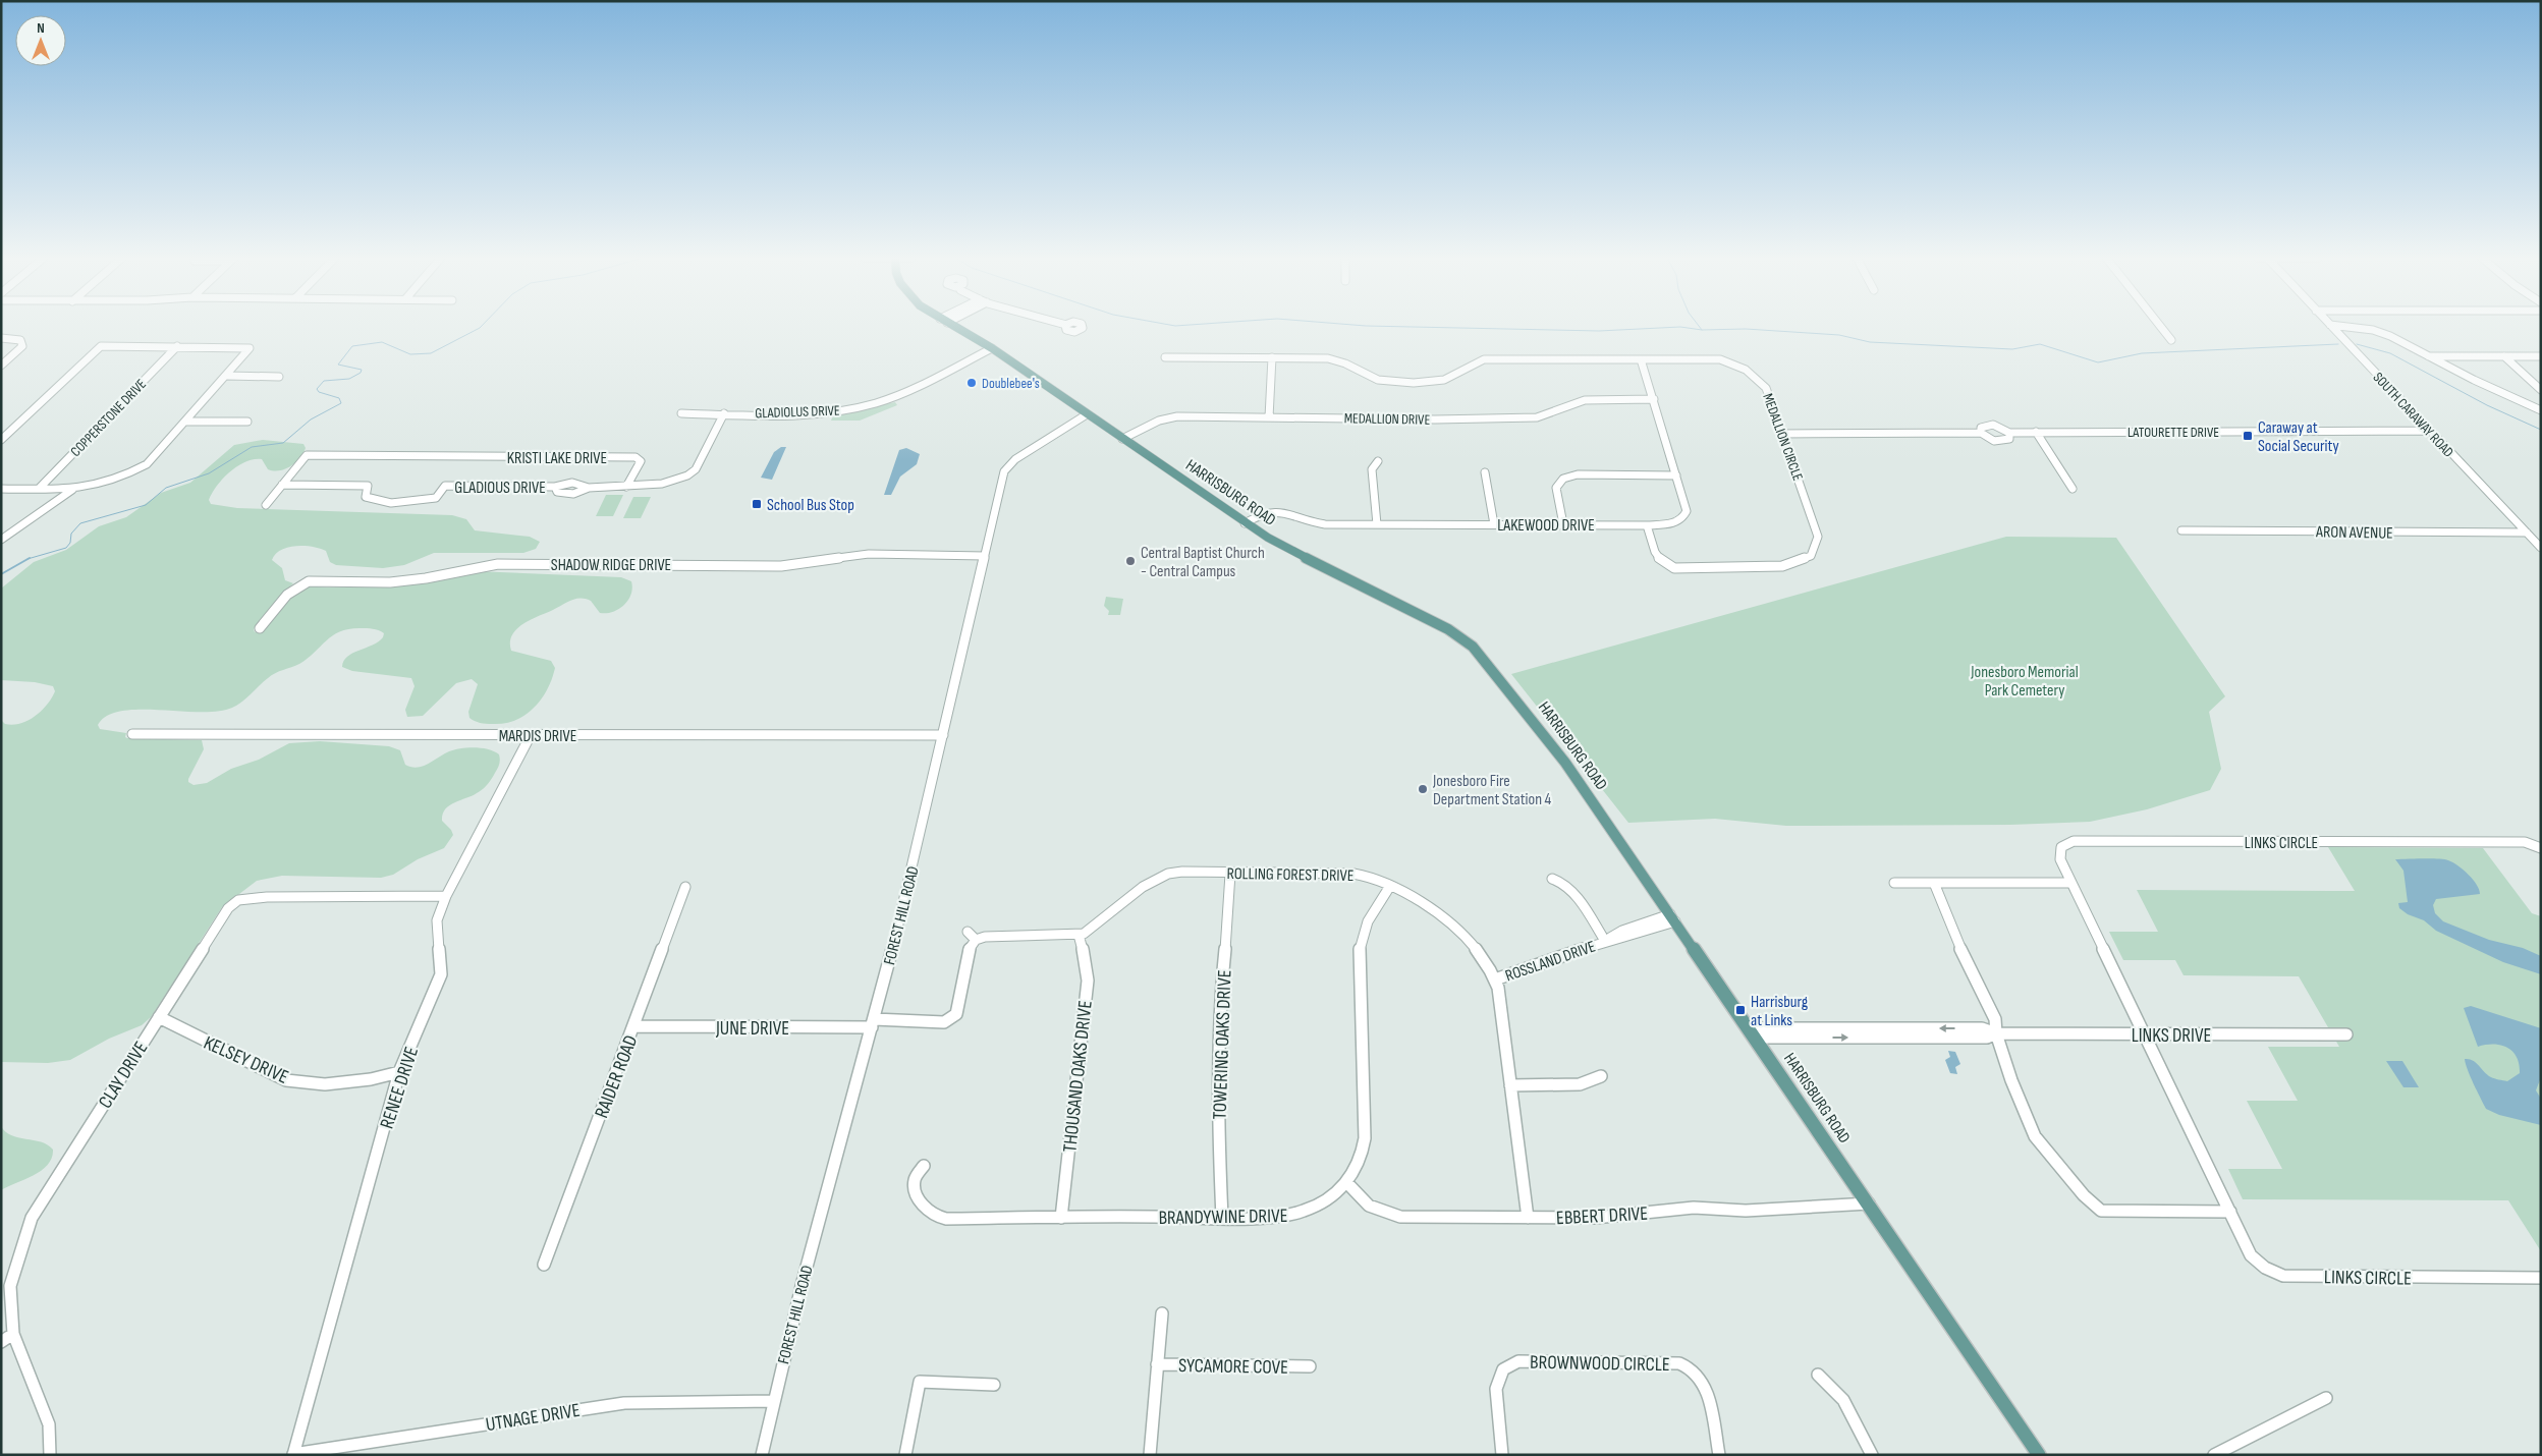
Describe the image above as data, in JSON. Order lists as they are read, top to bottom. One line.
{"streets":{"main road":["HARRISBURG ROAD"],"street":["GLADIOLUS DRIVE","SOUTH CARAWAY ROAD","COPPERSTONE DRIVE","MEDALLION DRIVE","LATOURETTE DRIVE","MEDALLION CIRCLE","KRISTI LAKE DRIVE","GLADIOUS DRIVE","LAKEWOOD DRIVE","ARON AVENUE","SHADOW RIDGE DRIVE","MARDIS DRIVE","LINKS CIRCLE","ROLLING FOREST DRIVE","FOREST HILL ROAD","ROSSLAND DRIVE","JUNE DRIVE","LINKS DRIVE","TOWERING OAKS DRIVE","KELSEY DRIVE","CLAY DRIVE","RAIDER ROAD","THOUSAND OAKS DRIVE","RENEE DRIVE","EBBERT DRIVE","BRANDYWINE DRIVE","BROWNWOOD CIRCLE","SYCAMORE COVE","UTNAGE DRIVE"]},"crossings":[["GLADIOLUS DRIVE","HARRISBURG ROAD"],["SOUTH CARAWAY ROAD","LATOURETTE DRIVE"],["SOUTH CARAWAY ROAD","ARON AVENUE"],["MEDALLION DRIVE","HARRISBURG ROAD"],["MEDALLION DRIVE","LAKEWOOD DRIVE"],["MEDALLION CIRCLE","LAKEWOOD DRIVE"],["KRISTI LAKE DRIVE","GLADIOUS DRIVE"],["HARRISBURG ROAD","LAKEWOOD DRIVE"],["HARRISBURG ROAD","FOREST HILL ROAD"],["HARRISBURG ROAD","ROSSLAND DRIVE"],["HARRISBURG ROAD","LINKS DRIVE"],["HARRISBURG ROAD","EBBERT DRIVE"],["SHADOW RIDGE DRIVE","FOREST HILL ROAD"],["MARDIS DRIVE","FOREST HILL ROAD"],["MARDIS DRIVE","RENEE DRIVE"],["LINKS CIRCLE","LINKS DRIVE"],["ROLLING FOREST DRIVE","ROSSLAND DRIVE"],["ROLLING FOREST DRIVE","TOWERING OAKS DRIVE"],["ROLLING FOREST DRIVE","THOUSAND OAKS DRIVE"],["ROLLING FOREST DRIVE","EBBERT DRIVE"],["ROLLING FOREST DRIVE","BRANDYWINE DRIVE"],["FOREST HILL ROAD","JUNE DRIVE"],["FOREST HILL ROAD","UTNAGE DRIVE"],["JUNE DRIVE","RAIDER ROAD"],["TOWERING OAKS DRIVE","BRANDYWINE DRIVE"],["KELSEY DRIVE","CLAY DRIVE"],["KELSEY DRIVE","RENEE DRIVE"],["CLAY DRIVE","RENEE DRIVE"],["THOUSAND OAKS DRIVE","BRANDYWINE DRIVE"],["RENEE DRIVE","UTNAGE DRIVE"],["EBBERT DRIVE","BRANDYWINE DRIVE"]],"parks":["Jonesboro Memorial Park Cemetery"],"places":{"other":["Doublebee's","Central Baptist Church - Central Campus","Jonesboro Fire Department Station 4"],"transit":["Caraway at Social Security","School Bus Stop","Harrisburg at Links"]},"north":"top"}
